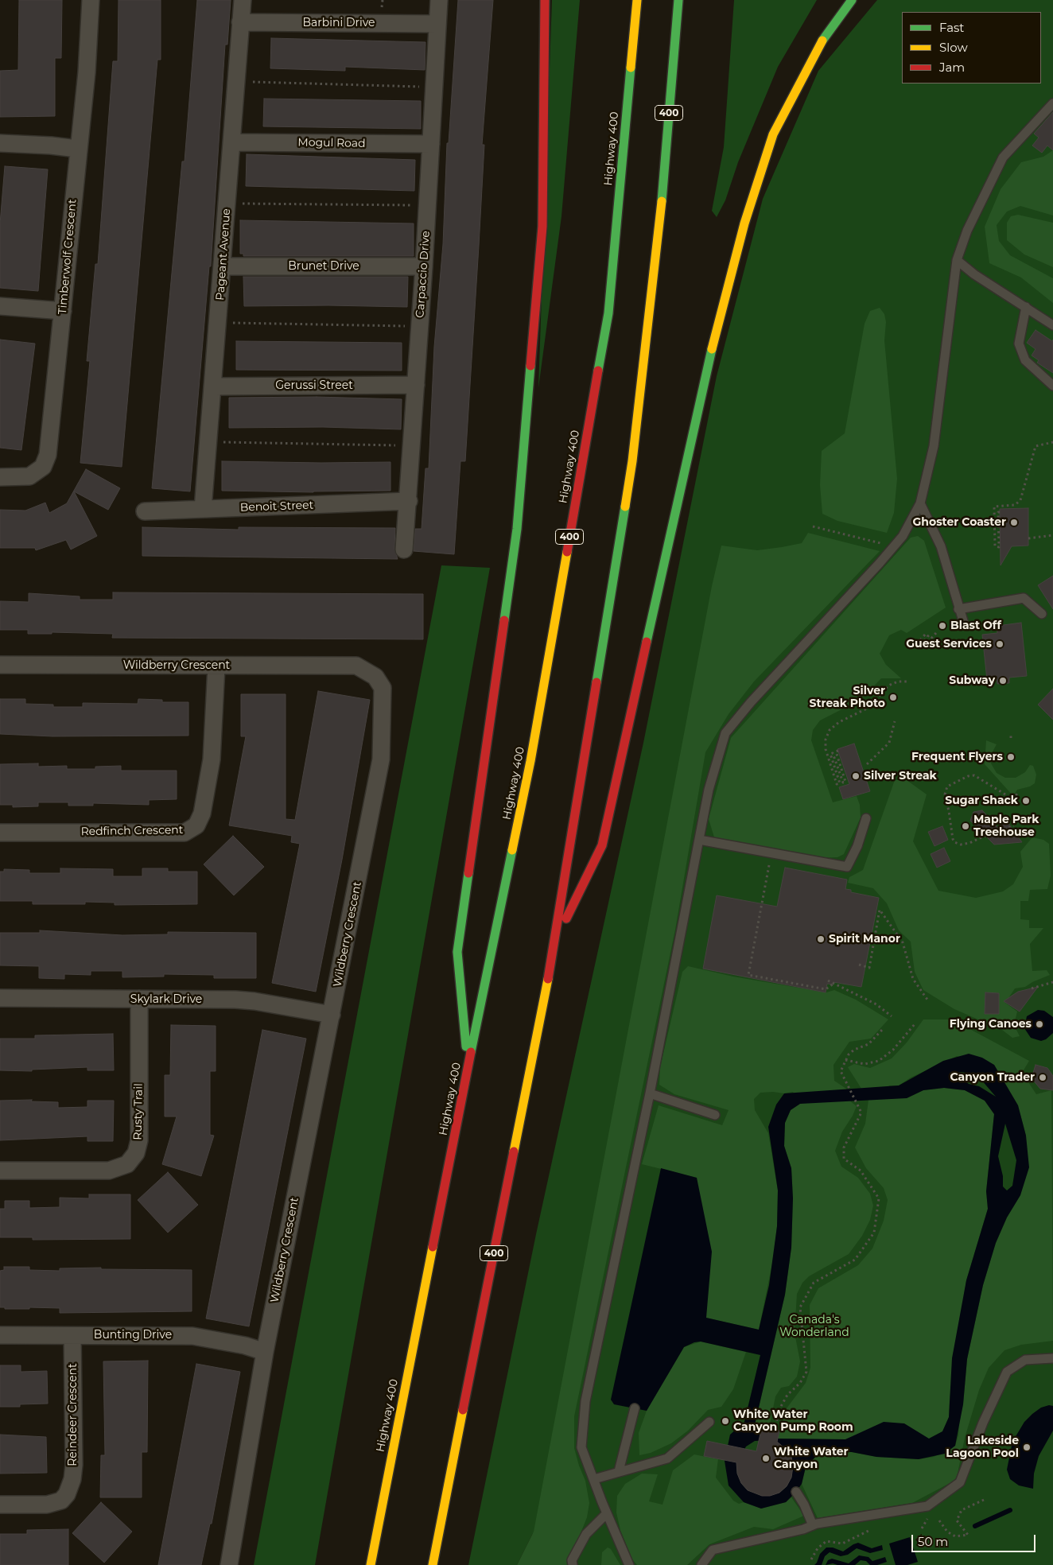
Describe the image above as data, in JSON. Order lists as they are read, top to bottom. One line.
{"streets":{"highway":["400","Highway 400"],"street":["Barbini Drive","Mogul Road","Pageant Avenue","Timberwolf Crescent","Brunet Drive","Carpaccio Drive","Gerussi Street","Benoit Street","Wildberry Crescent","Redfinch Crescent","Skylark Drive","Rusty Trail","Bunting Drive","Reindeer Crescent"]},"crossings":[["Barbini Drive","Pageant Avenue"],["Barbini Drive","Carpaccio Drive"],["Mogul Road","Pageant Avenue"],["Mogul Road","Carpaccio Drive"],["Pageant Avenue","Brunet Drive"],["Pageant Avenue","Gerussi Street"],["Pageant Avenue","Benoit Street"],["Brunet Drive","Carpaccio Drive"],["Carpaccio Drive","Gerussi Street"],["Carpaccio Drive","Benoit Street"],["Wildberry Crescent","Redfinch Crescent"],["Wildberry Crescent","Skylark Drive"],["Wildberry Crescent","Bunting Drive"],["Skylark Drive","Rusty Trail"],["Bunting Drive","Reindeer Crescent"]],"parks":["Canada's Wonderland"],"places":["Ghoster Coaster","Blast Off","Guest Services","Subway","Silver Streak Photo","Frequent Flyers","Silver Streak","Sugar Shack","Maple Park Treehouse","Spirit Manor","Flying Canoes","Canyon Trader","White Water Canyon Pump Room","Lakeside Lagoon Pool","White Water Canyon"],"legend":["Fast","Slow","Jam"],"scale_bar":"50 m"}
